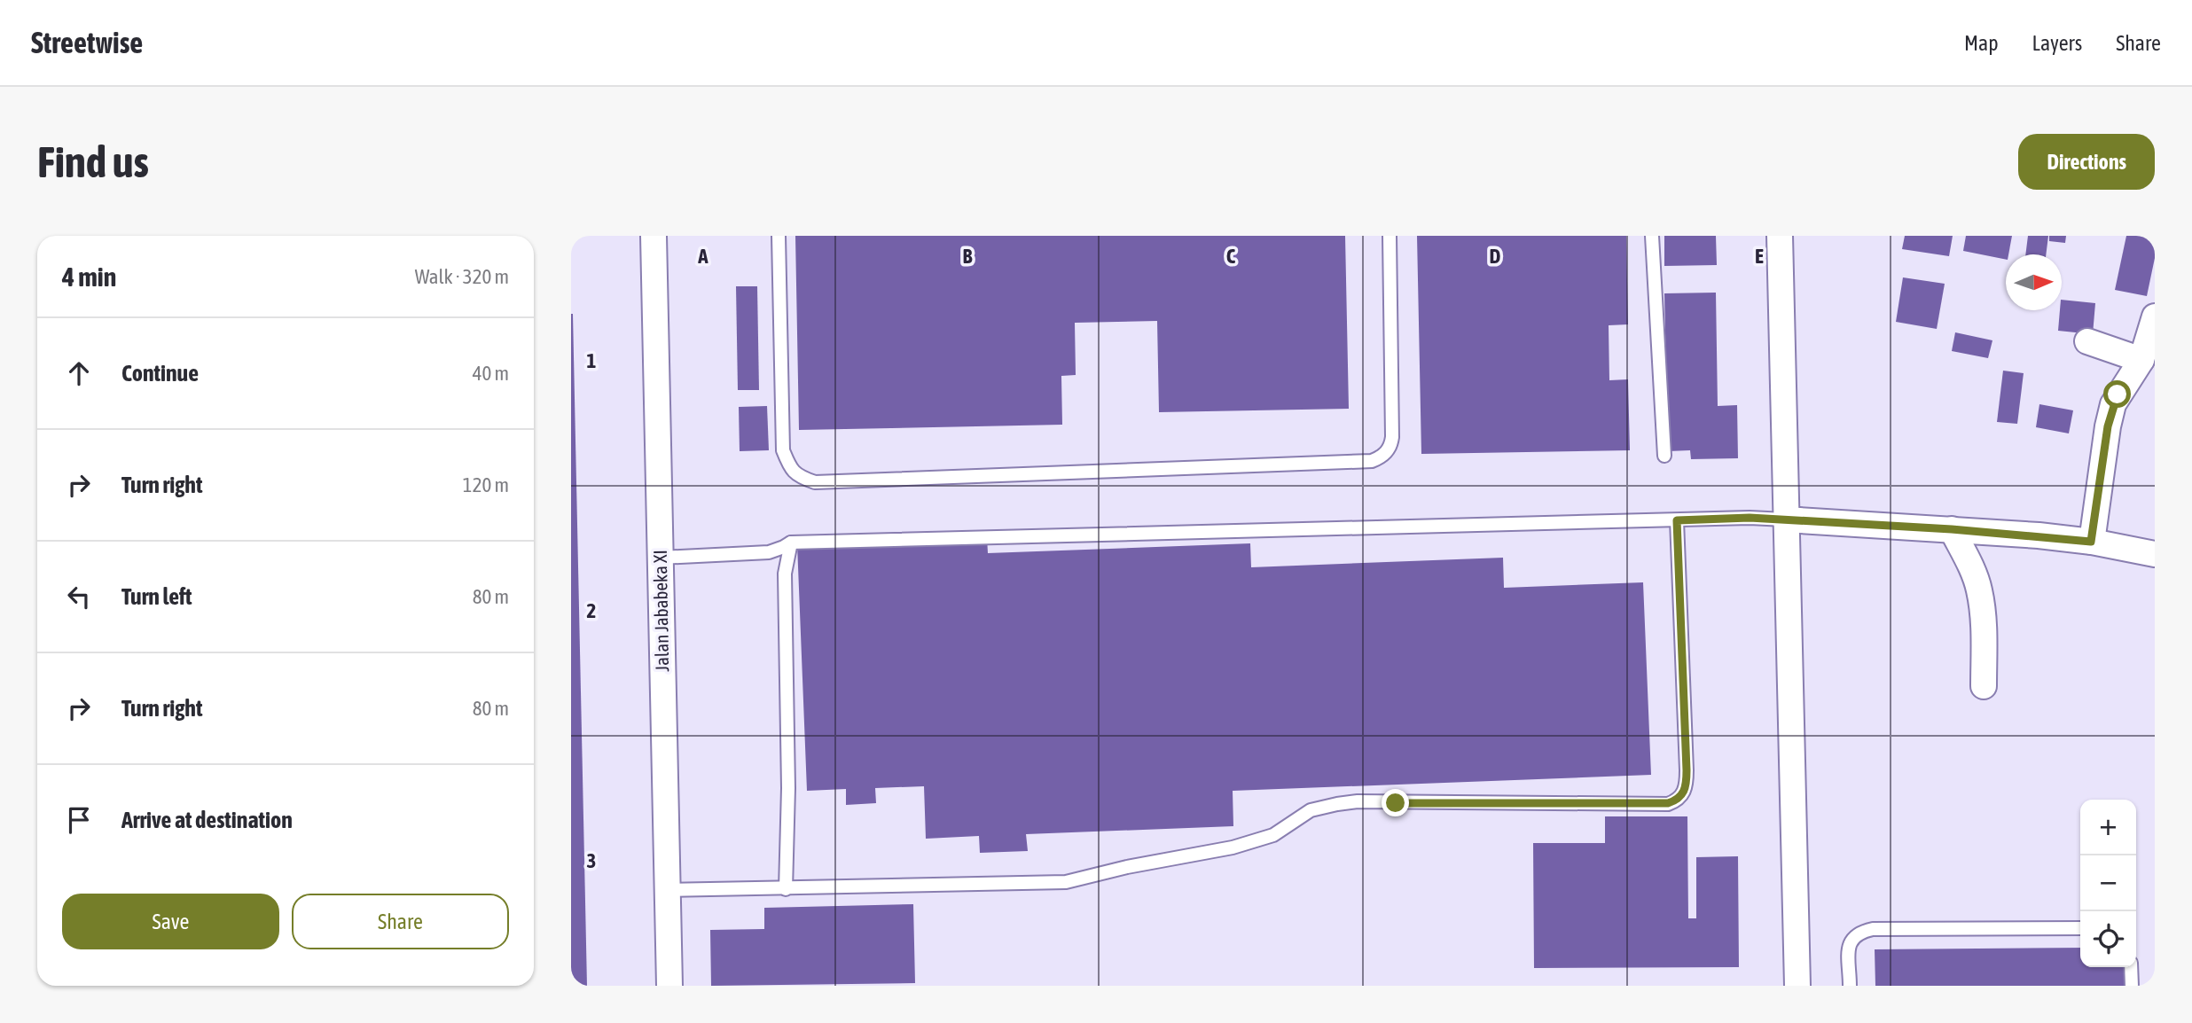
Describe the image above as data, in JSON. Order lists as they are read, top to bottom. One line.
{"streets":{"street":["Jalan Jababeka XI"]},"north":"right","page":{"header":"Streetwise","nav":["Map","Layers","Share"],"buttons":["Directions",["Save","Share"]],"title":"Find us","heading":["4 min","Walk · 320 m"],"list":[["Continue","40 m"],["Turn right","120 m"],["Turn left","80 m"],["Turn right","80 m"],"Arrive at destination"],"map_buttons":["+","−"]},"grid":{"columns":["A","B","C","D","E"],"rows":["1","2","3"]}}
